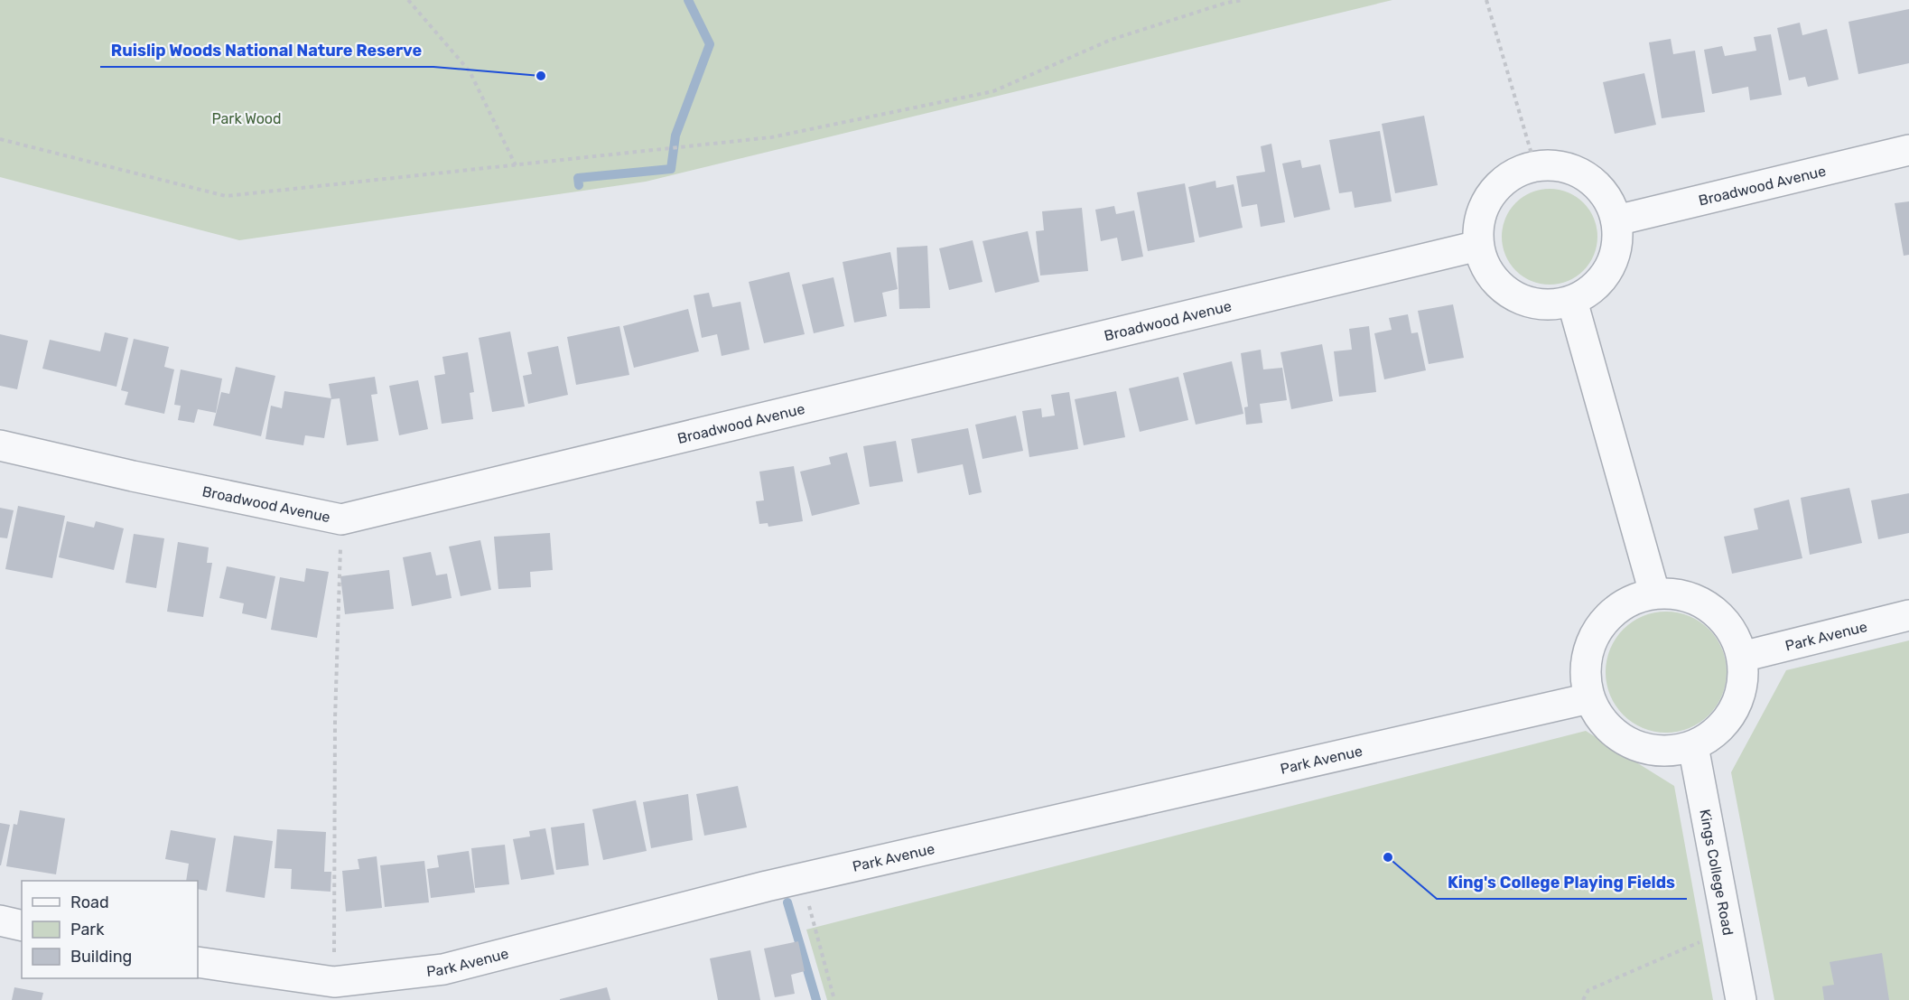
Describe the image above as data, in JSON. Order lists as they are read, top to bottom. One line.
{"streets":{"street":["Broadwood Avenue","Park Avenue","Kings College Road"]},"crossings":[["Park Avenue","Kings College Road"]],"parks":["Park Wood"],"places":["Ruislip Woods National Nature Reserve","King's College Playing Fields"],"legend":["Road","Park","Building"]}
